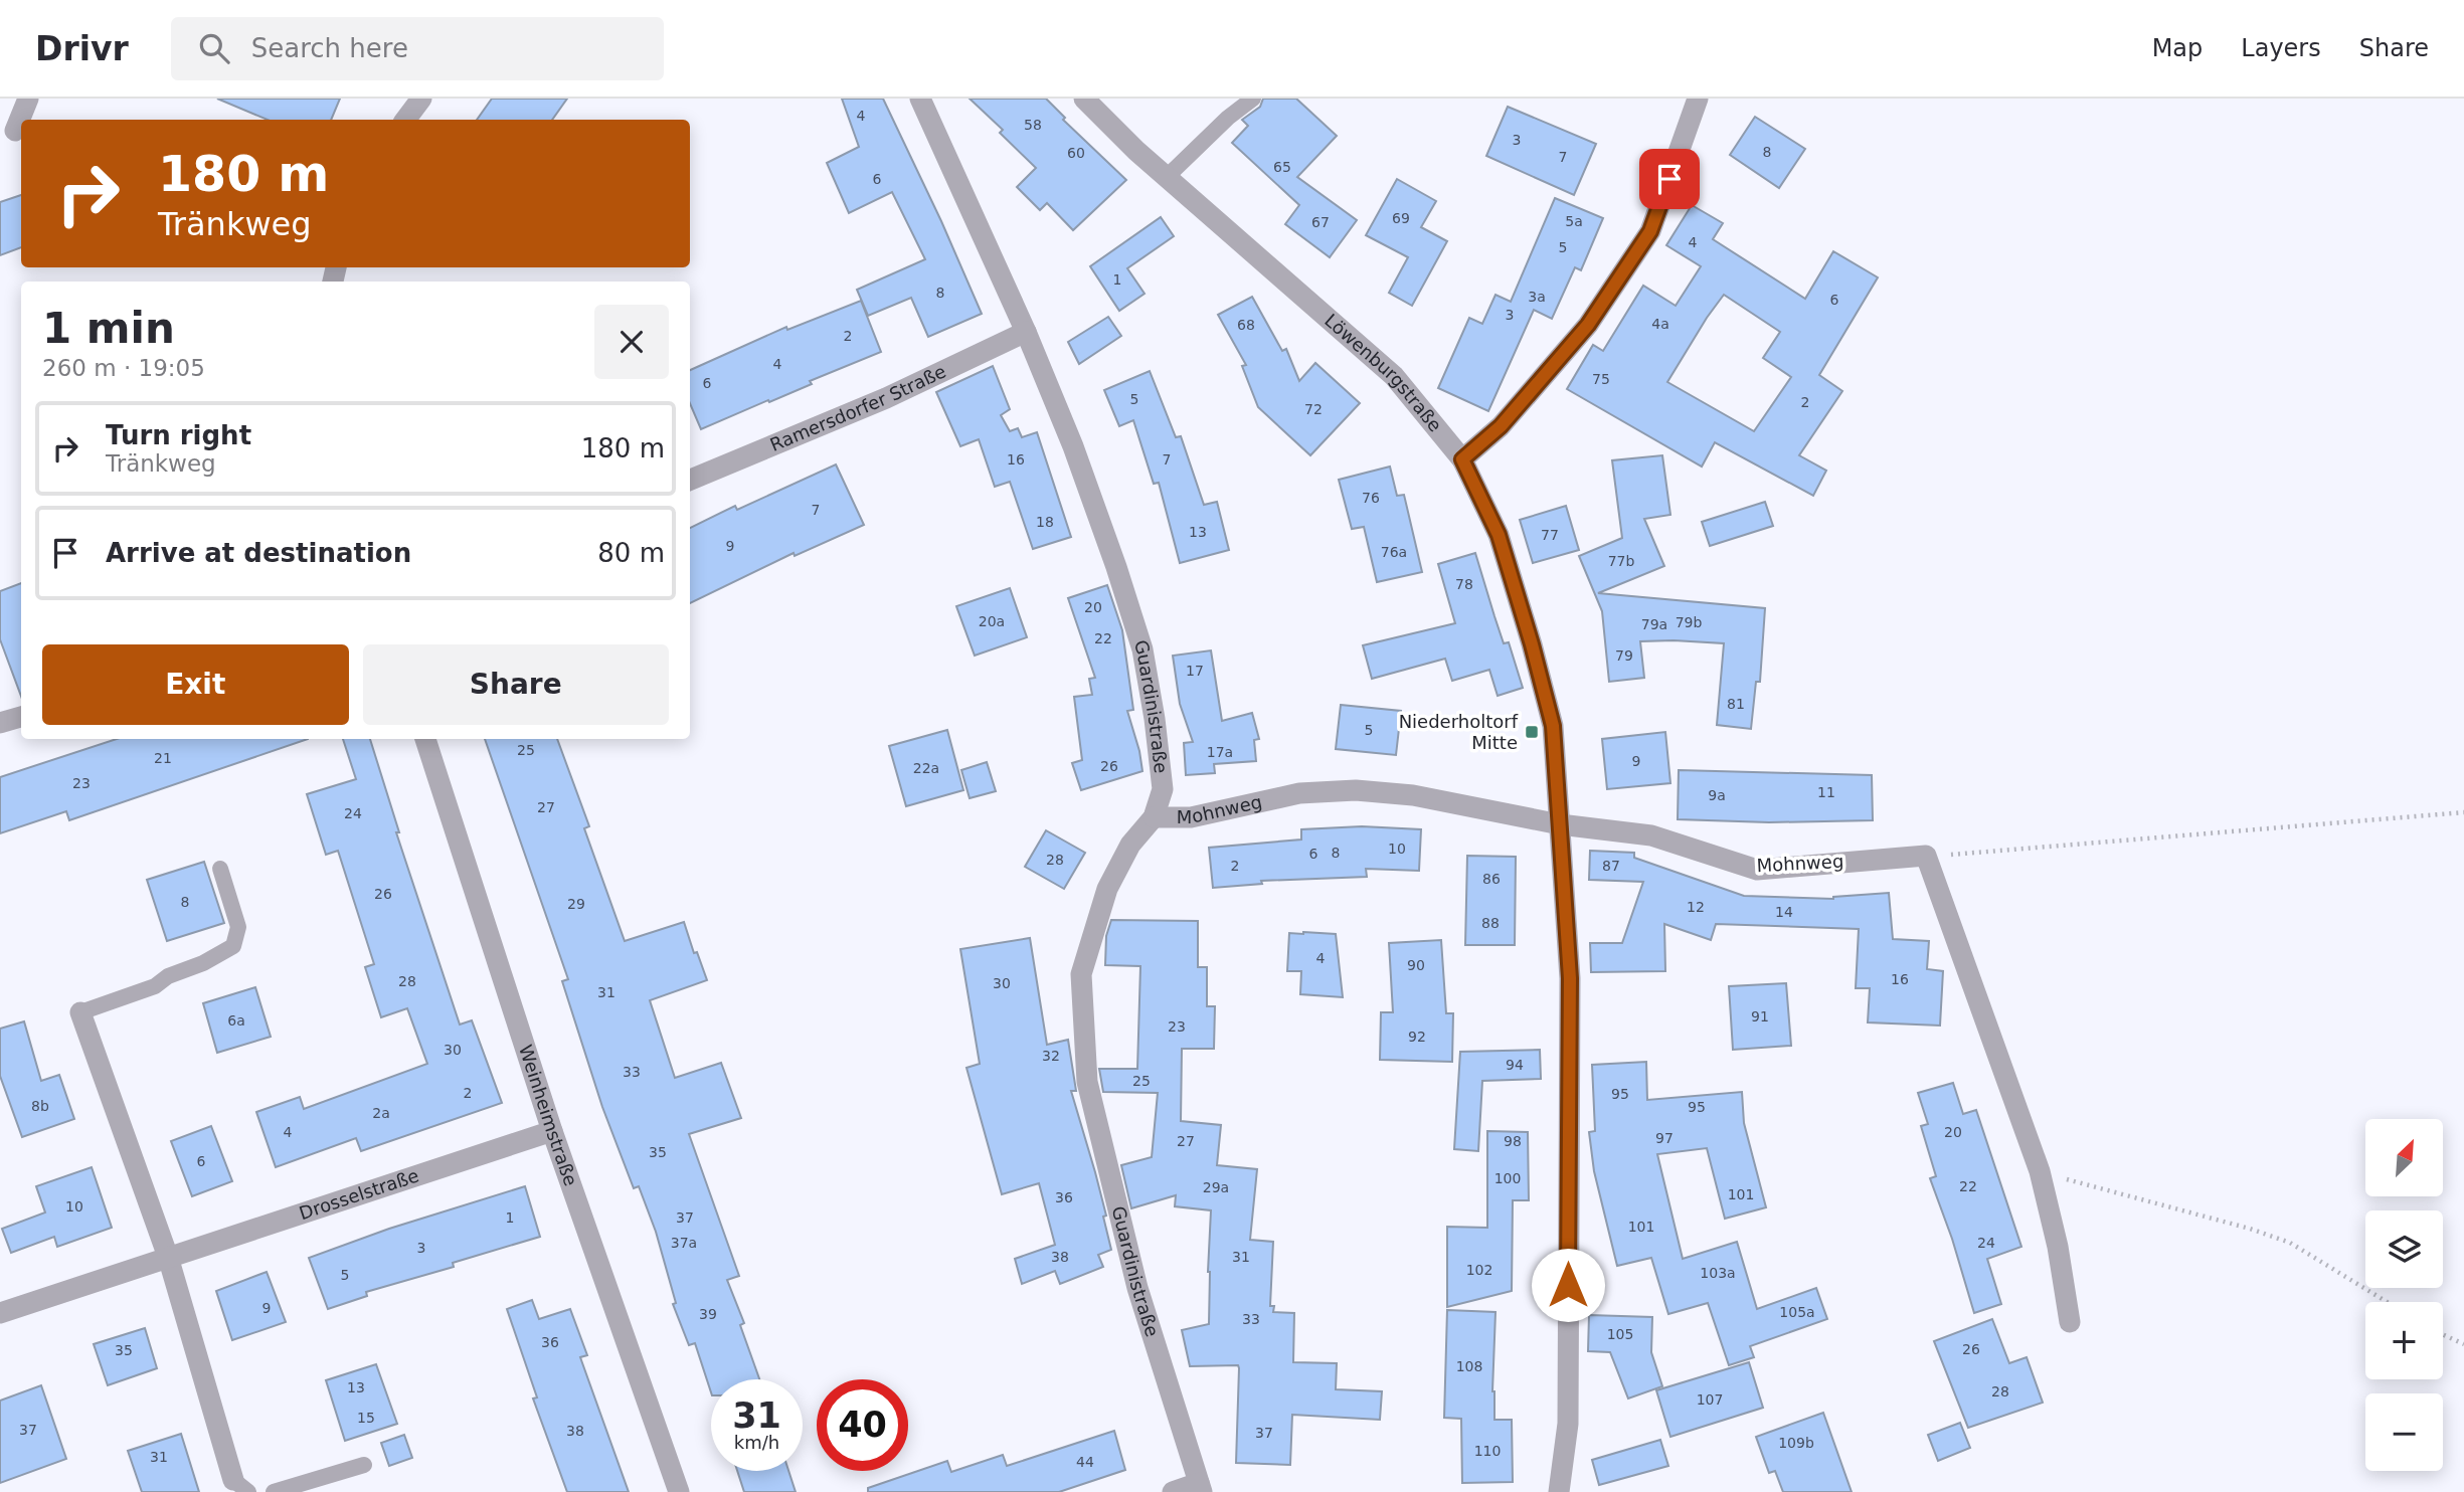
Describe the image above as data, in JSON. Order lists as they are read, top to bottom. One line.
{"streets":{"street":["Löwenburgstraße","Ramersdorfer Straße","Guardinistraße","Mohnweg","Weinheimstraße","Drosselstraße"]},"crossings":[["Löwenburgstraße","Mohnweg"],["Ramersdorfer Straße","Guardinistraße"],["Guardinistraße","Mohnweg"],["Weinheimstraße","Drosselstraße"]],"places":{"transit":["Niederholtorf Mitte"]},"house_numbers":["4","58","3","8","60","7","65","6","69","5a","67","4","5","1","8","3a","6","3","4a","68","2","4","75","6","5","2","72","16","7","76","7","18","13","77","9","76a","77b","78","20","20a","79b","79a","22","79","17","81","5","25","17a","21","9","26","22a","23","11","9a","27","24","10","8","6","28","2","87","86","26","8","29","12","14","88","4","90","16","28","30","31","91","6a","23","92","30","32","94","33","25","2","95","8b","95","2a","4","20","97","27","98","35","6","100","22","29a","101","36","10","1","37","101","37a","24","3","38","31","102","103a","5","9","105a","39","33","105","36","26","35","108","13","28","107","15","37","38","37","109b","110","31","44"],"north":"top right","page":{"header":"Drivr","search":"Search here","nav":["Map","Layers","Share"],"turn":["180 m","Tränkweg"],"heading":["1 min","260 m · 19:05"],"list":[{"name":"Turn right","note":"Tränkweg","value":"180 m"},{"name":"Arrive at destination","value":"80 m"}],"buttons":["Exit","Share"],"map_buttons":["+","−"],"speed":"31 km/h","limit":"40"}}
